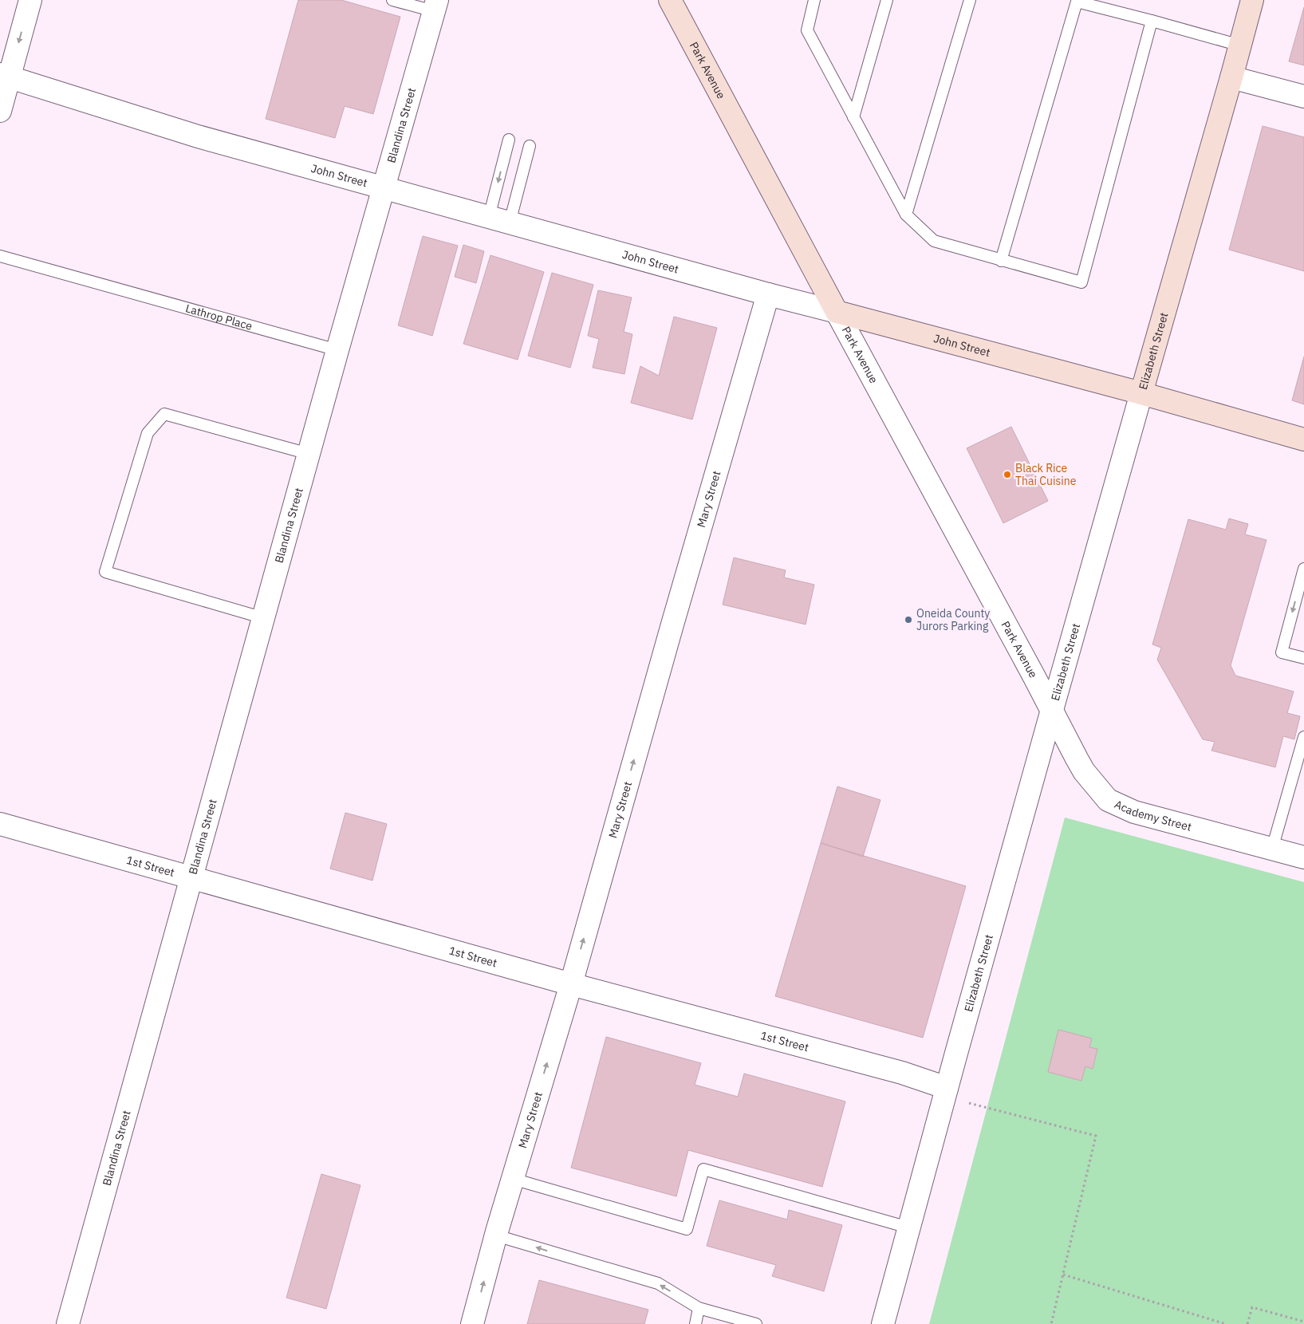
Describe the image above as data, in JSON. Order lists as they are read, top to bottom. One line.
{"streets":{"street":["Park Avenue","Blandina Street","John Street","Elizabeth Street","Mary Street","Academy Street","1st Street"],"lane":["Lathrop Place"]},"crossings":[["Park Avenue","John Street"],["Park Avenue","Elizabeth Street"],["Park Avenue","Academy Street"],["Blandina Street","John Street"],["Blandina Street","Lathrop Place"],["Blandina Street","1st Street"],["John Street","Elizabeth Street"],["John Street","Mary Street"],["Elizabeth Street","Academy Street"],["Elizabeth Street","1st Street"],["Mary Street","1st Street"]],"one_way":["Mary Street"],"places":["Black Rice Thai Cuisine","Oneida County Jurors Parking"]}
